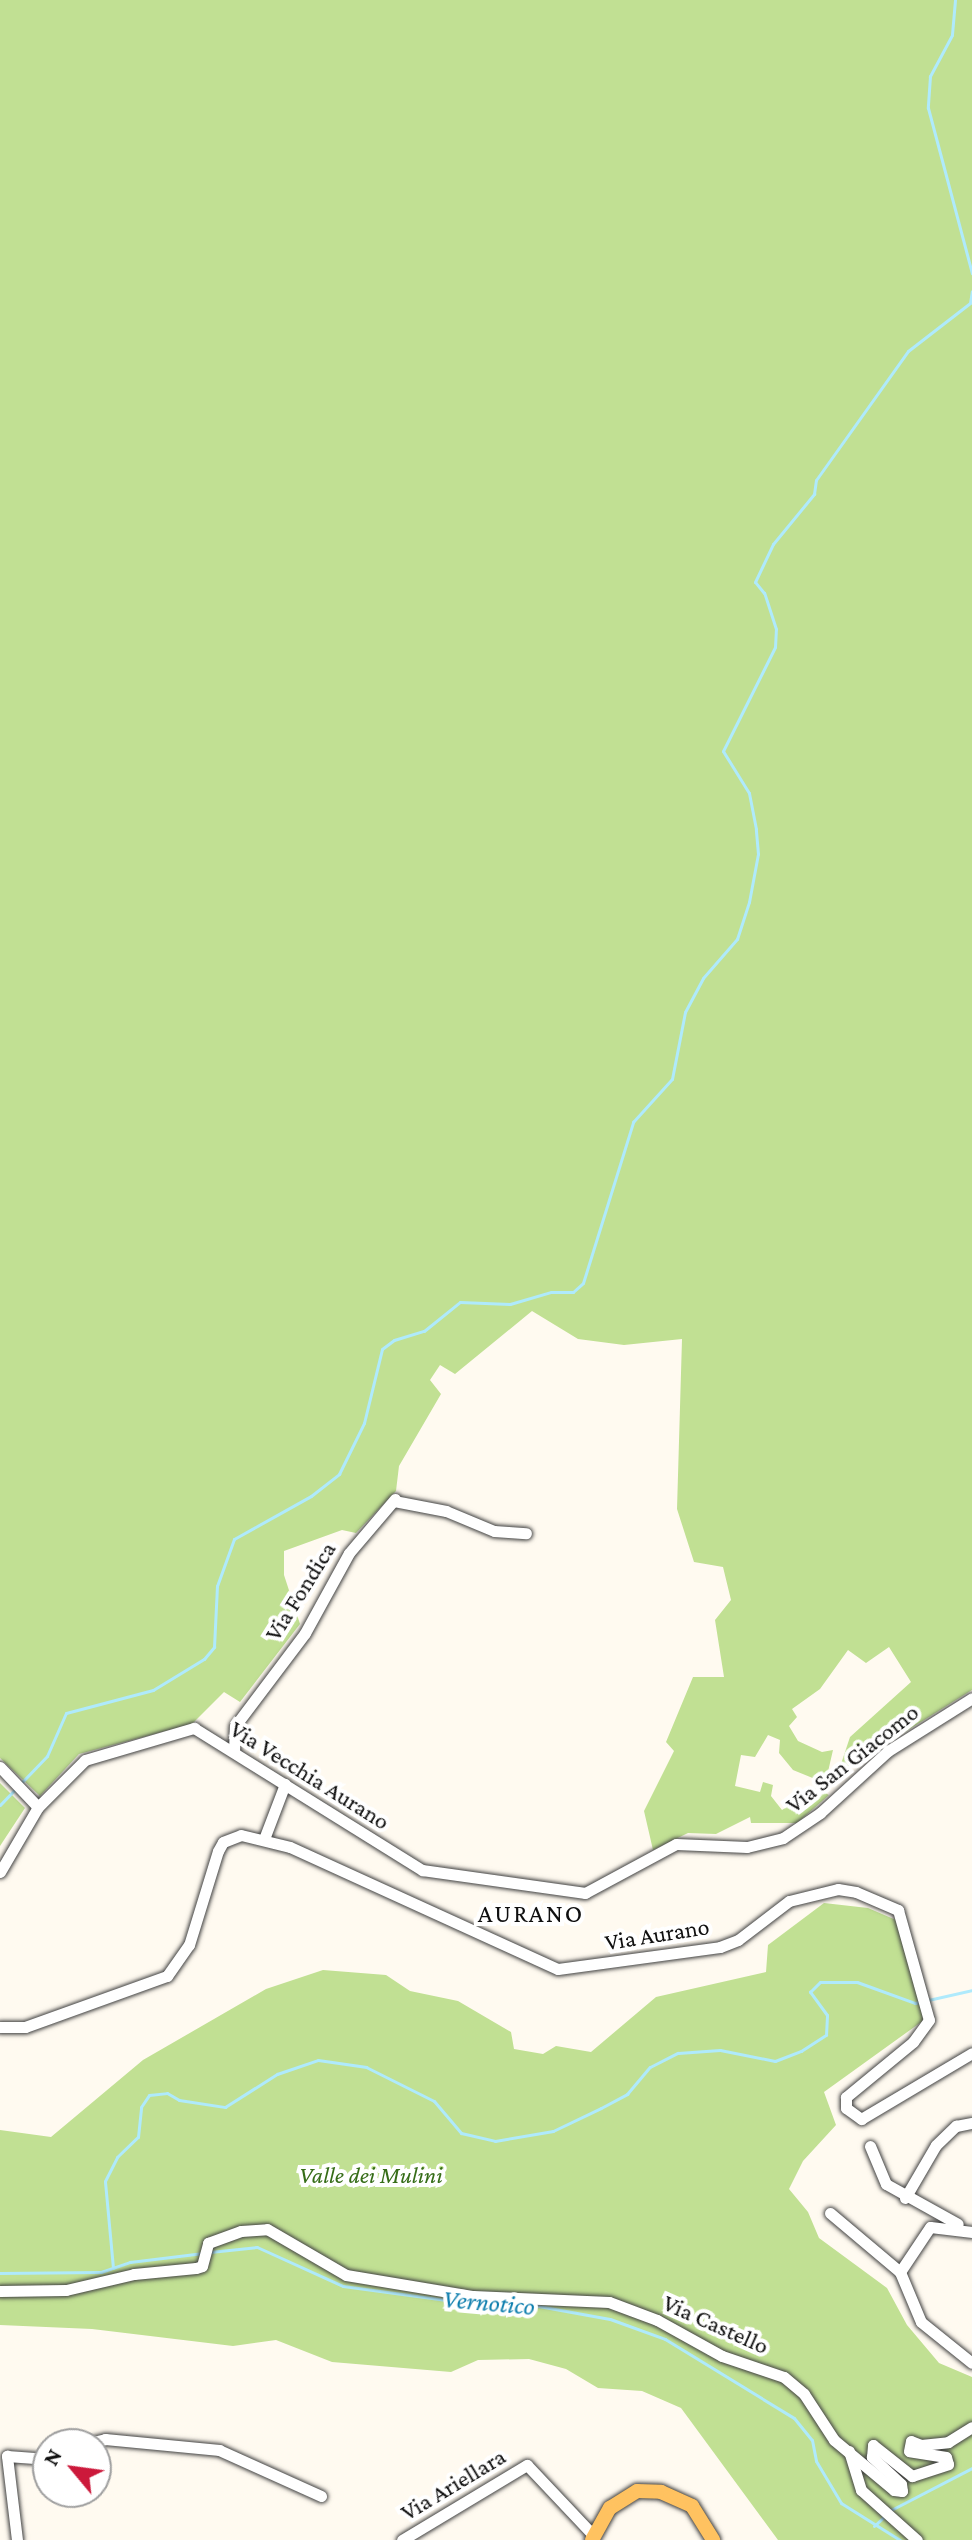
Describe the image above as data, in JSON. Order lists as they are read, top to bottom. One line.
{"streets":{"street":["Via Fondica","Via San Giacomo","Via Vecchia Aurano","Via Aurano","Via Castello","Via Ariellara"]},"crossings":[["Via Fondica","Via Vecchia Aurano"],["Via San Giacomo","Via Vecchia Aurano"]],"districts":["AURANO"],"water":["Vernotico"],"parks":["Valle dei Mulini"],"north":"top left"}
